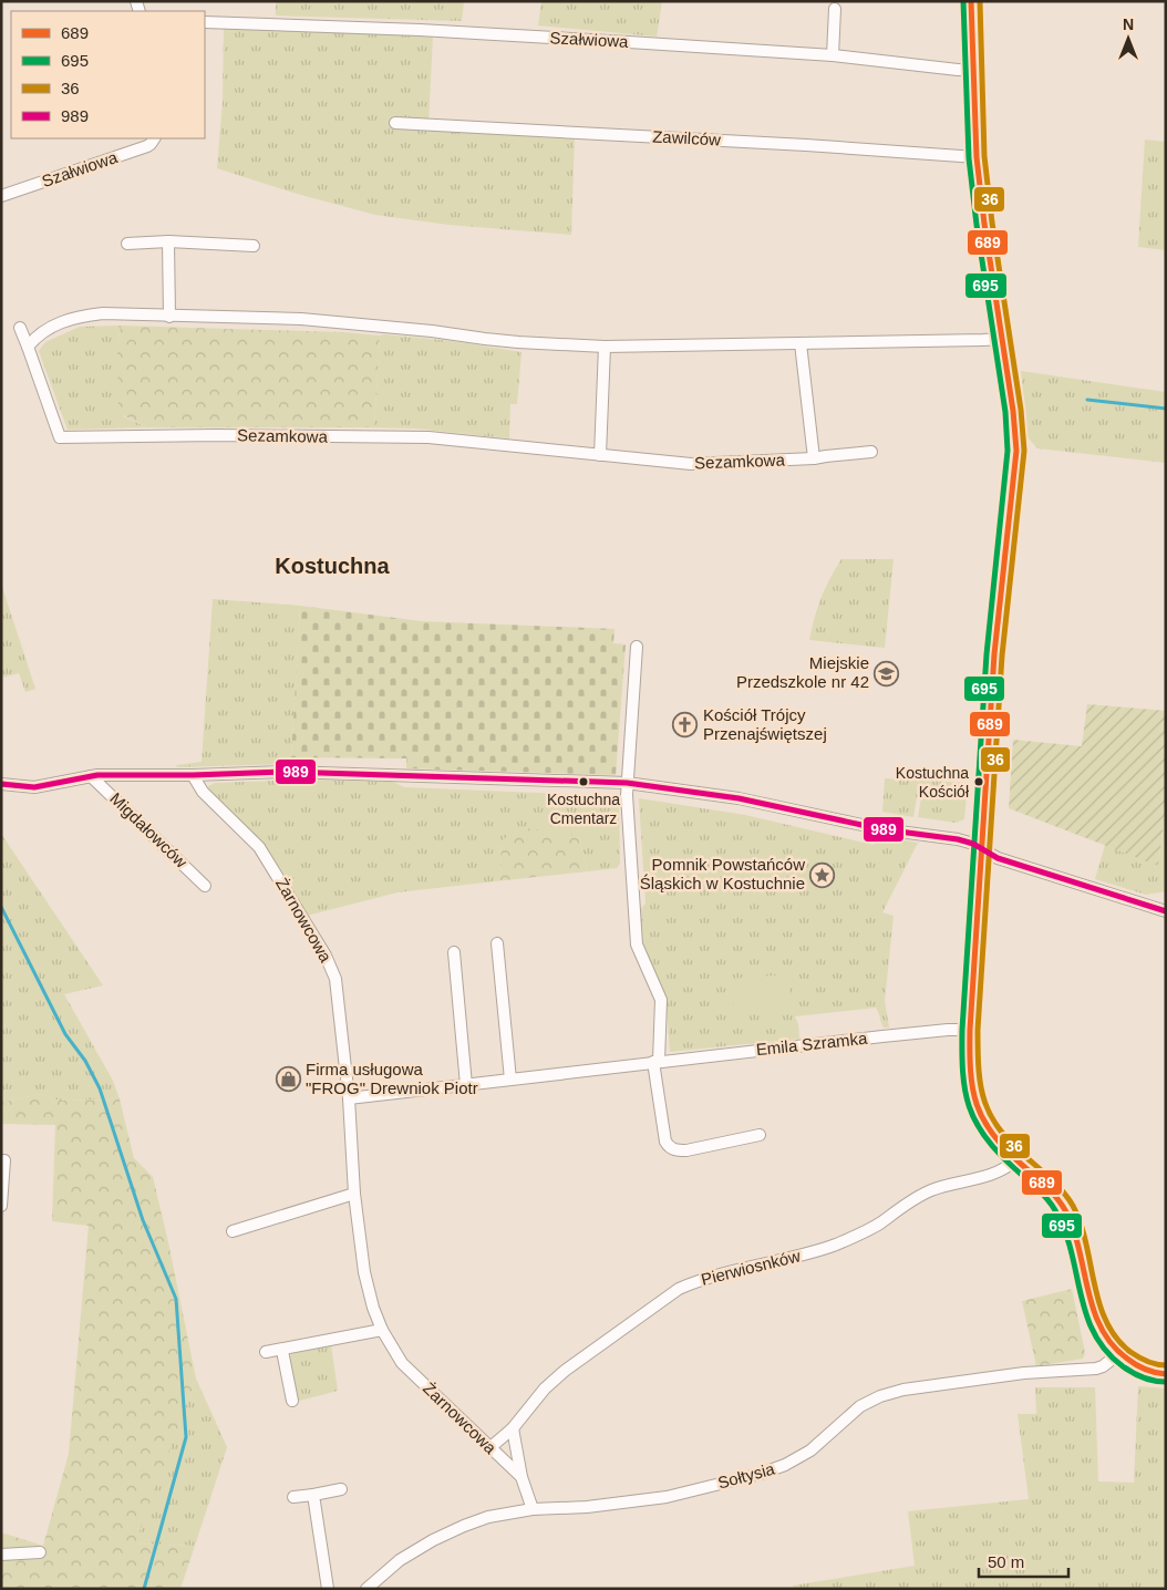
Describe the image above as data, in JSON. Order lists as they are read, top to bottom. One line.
{"streets":{"street":["Szałwiowa","Zawilców","Sezamkowa","Migdałowców","Żarnowcowa","Emila Szramka","Pierwiosnków","Sołtysia"]},"crossings":[["Migdałowców","Żarnowcowa"],["Żarnowcowa","Emila Szramka"],["Żarnowcowa","Pierwiosnków"],["Żarnowcowa","Sołtysia"]],"districts":["Kostuchna"],"places":{"school or university":["Miejskie Przedszkole nr 42"],"church":["Kościół Trójcy Przenajświętszej"],"other":["Kostuchna Cmentarz","Kostuchna Kościół"],"place":["Pomnik Powstańców Śląskich w Kostuchnie"],"shop":["Firma usługowa \"FROG\" Drewniok Piotr"]},"lines":["transit line 689","transit line 695","transit line 36","transit line 989"],"legend":["689","695","36","989"],"scale_bar":"50 m","north":"top"}
